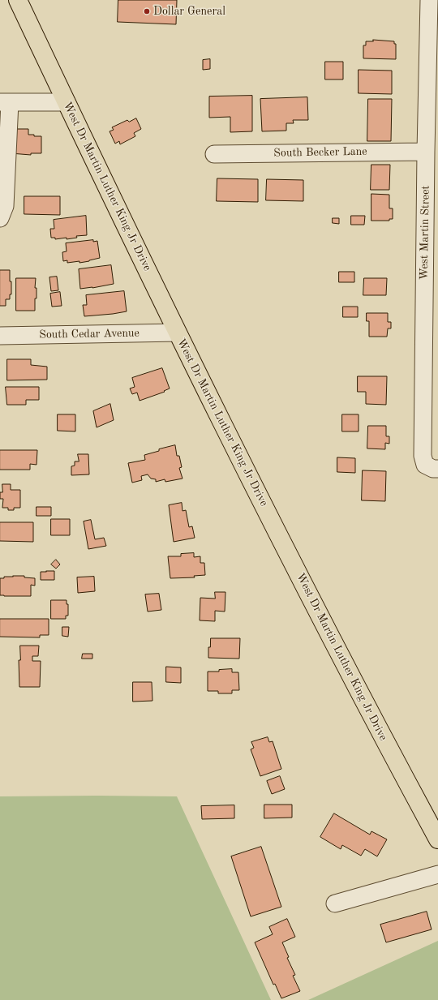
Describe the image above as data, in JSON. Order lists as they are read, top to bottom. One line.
{"streets":{"main road":["West Dr Martin Luther King Jr Drive"],"street":["South Becker Lane","West Martin Street","South Cedar Avenue"]},"crossings":[["South Becker Lane","West Martin Street"],["West Dr Martin Luther King Jr Drive","South Cedar Avenue"]],"places":["Dollar General"]}
